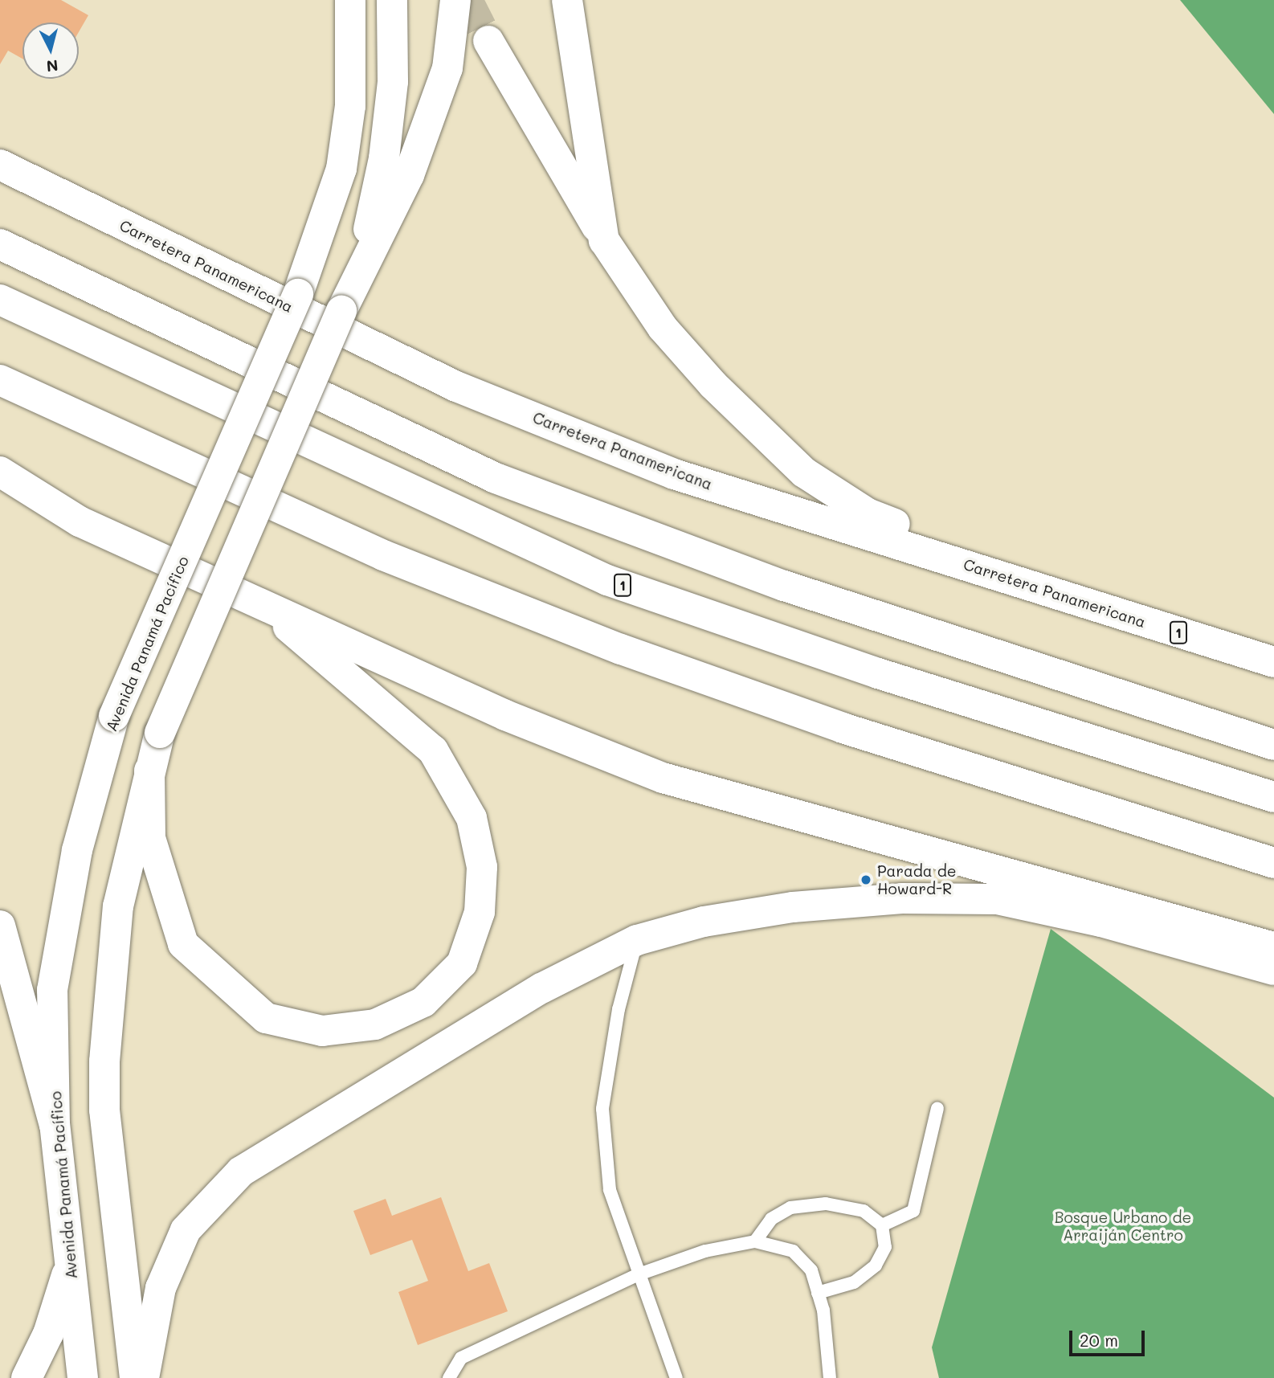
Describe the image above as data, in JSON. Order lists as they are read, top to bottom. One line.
{"streets":{"main road":["Carretera Panamericana","1","Avenida Panamá Pacífico"]},"parks":["Bosque Urbano de Arraiján Centro"],"places":["Parada de Howard-R"],"scale_bar":"20 m","north":"bottom"}
